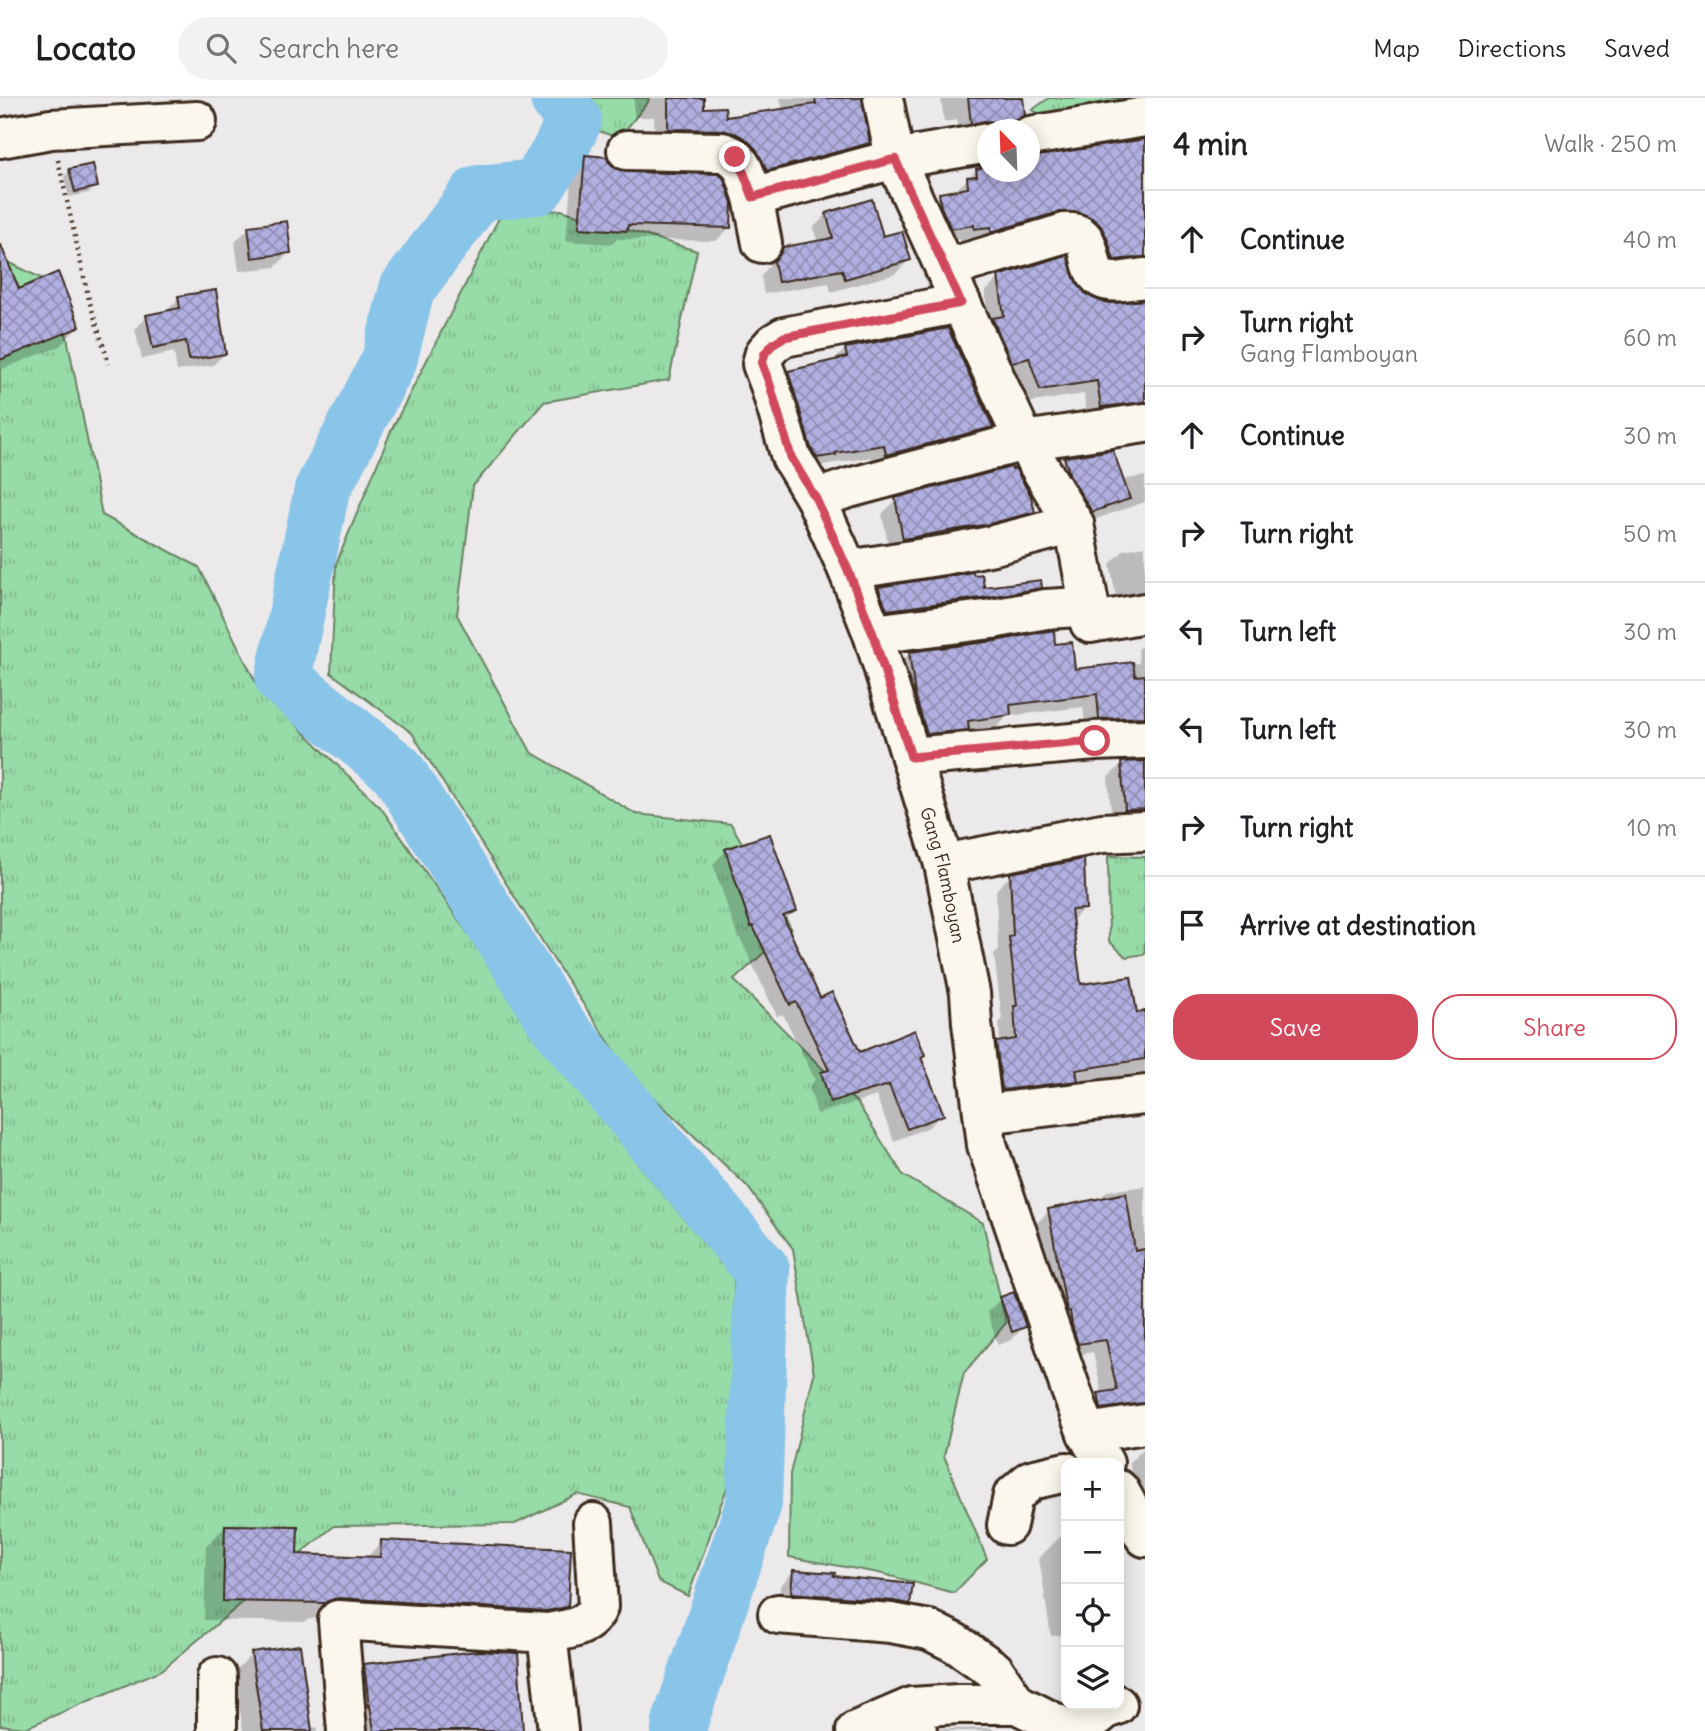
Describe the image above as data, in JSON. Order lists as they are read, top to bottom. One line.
{"streets":{"street":["Gang Flamboyan"]},"north":"top left","page":{"header":"Locato","search":"Search here","nav":["Map","Directions","Saved"],"heading":["4 min","Walk · 250 m"],"list":[["Continue","40 m"],["Turn right","Gang Flamboyan","60 m"],["Continue","30 m"],["Turn right","50 m"],["Turn left","30 m"],["Turn left","30 m"],["Turn right","10 m"],"Arrive at destination"],"buttons":["Save","Share"],"map_buttons":["+","−"]}}
